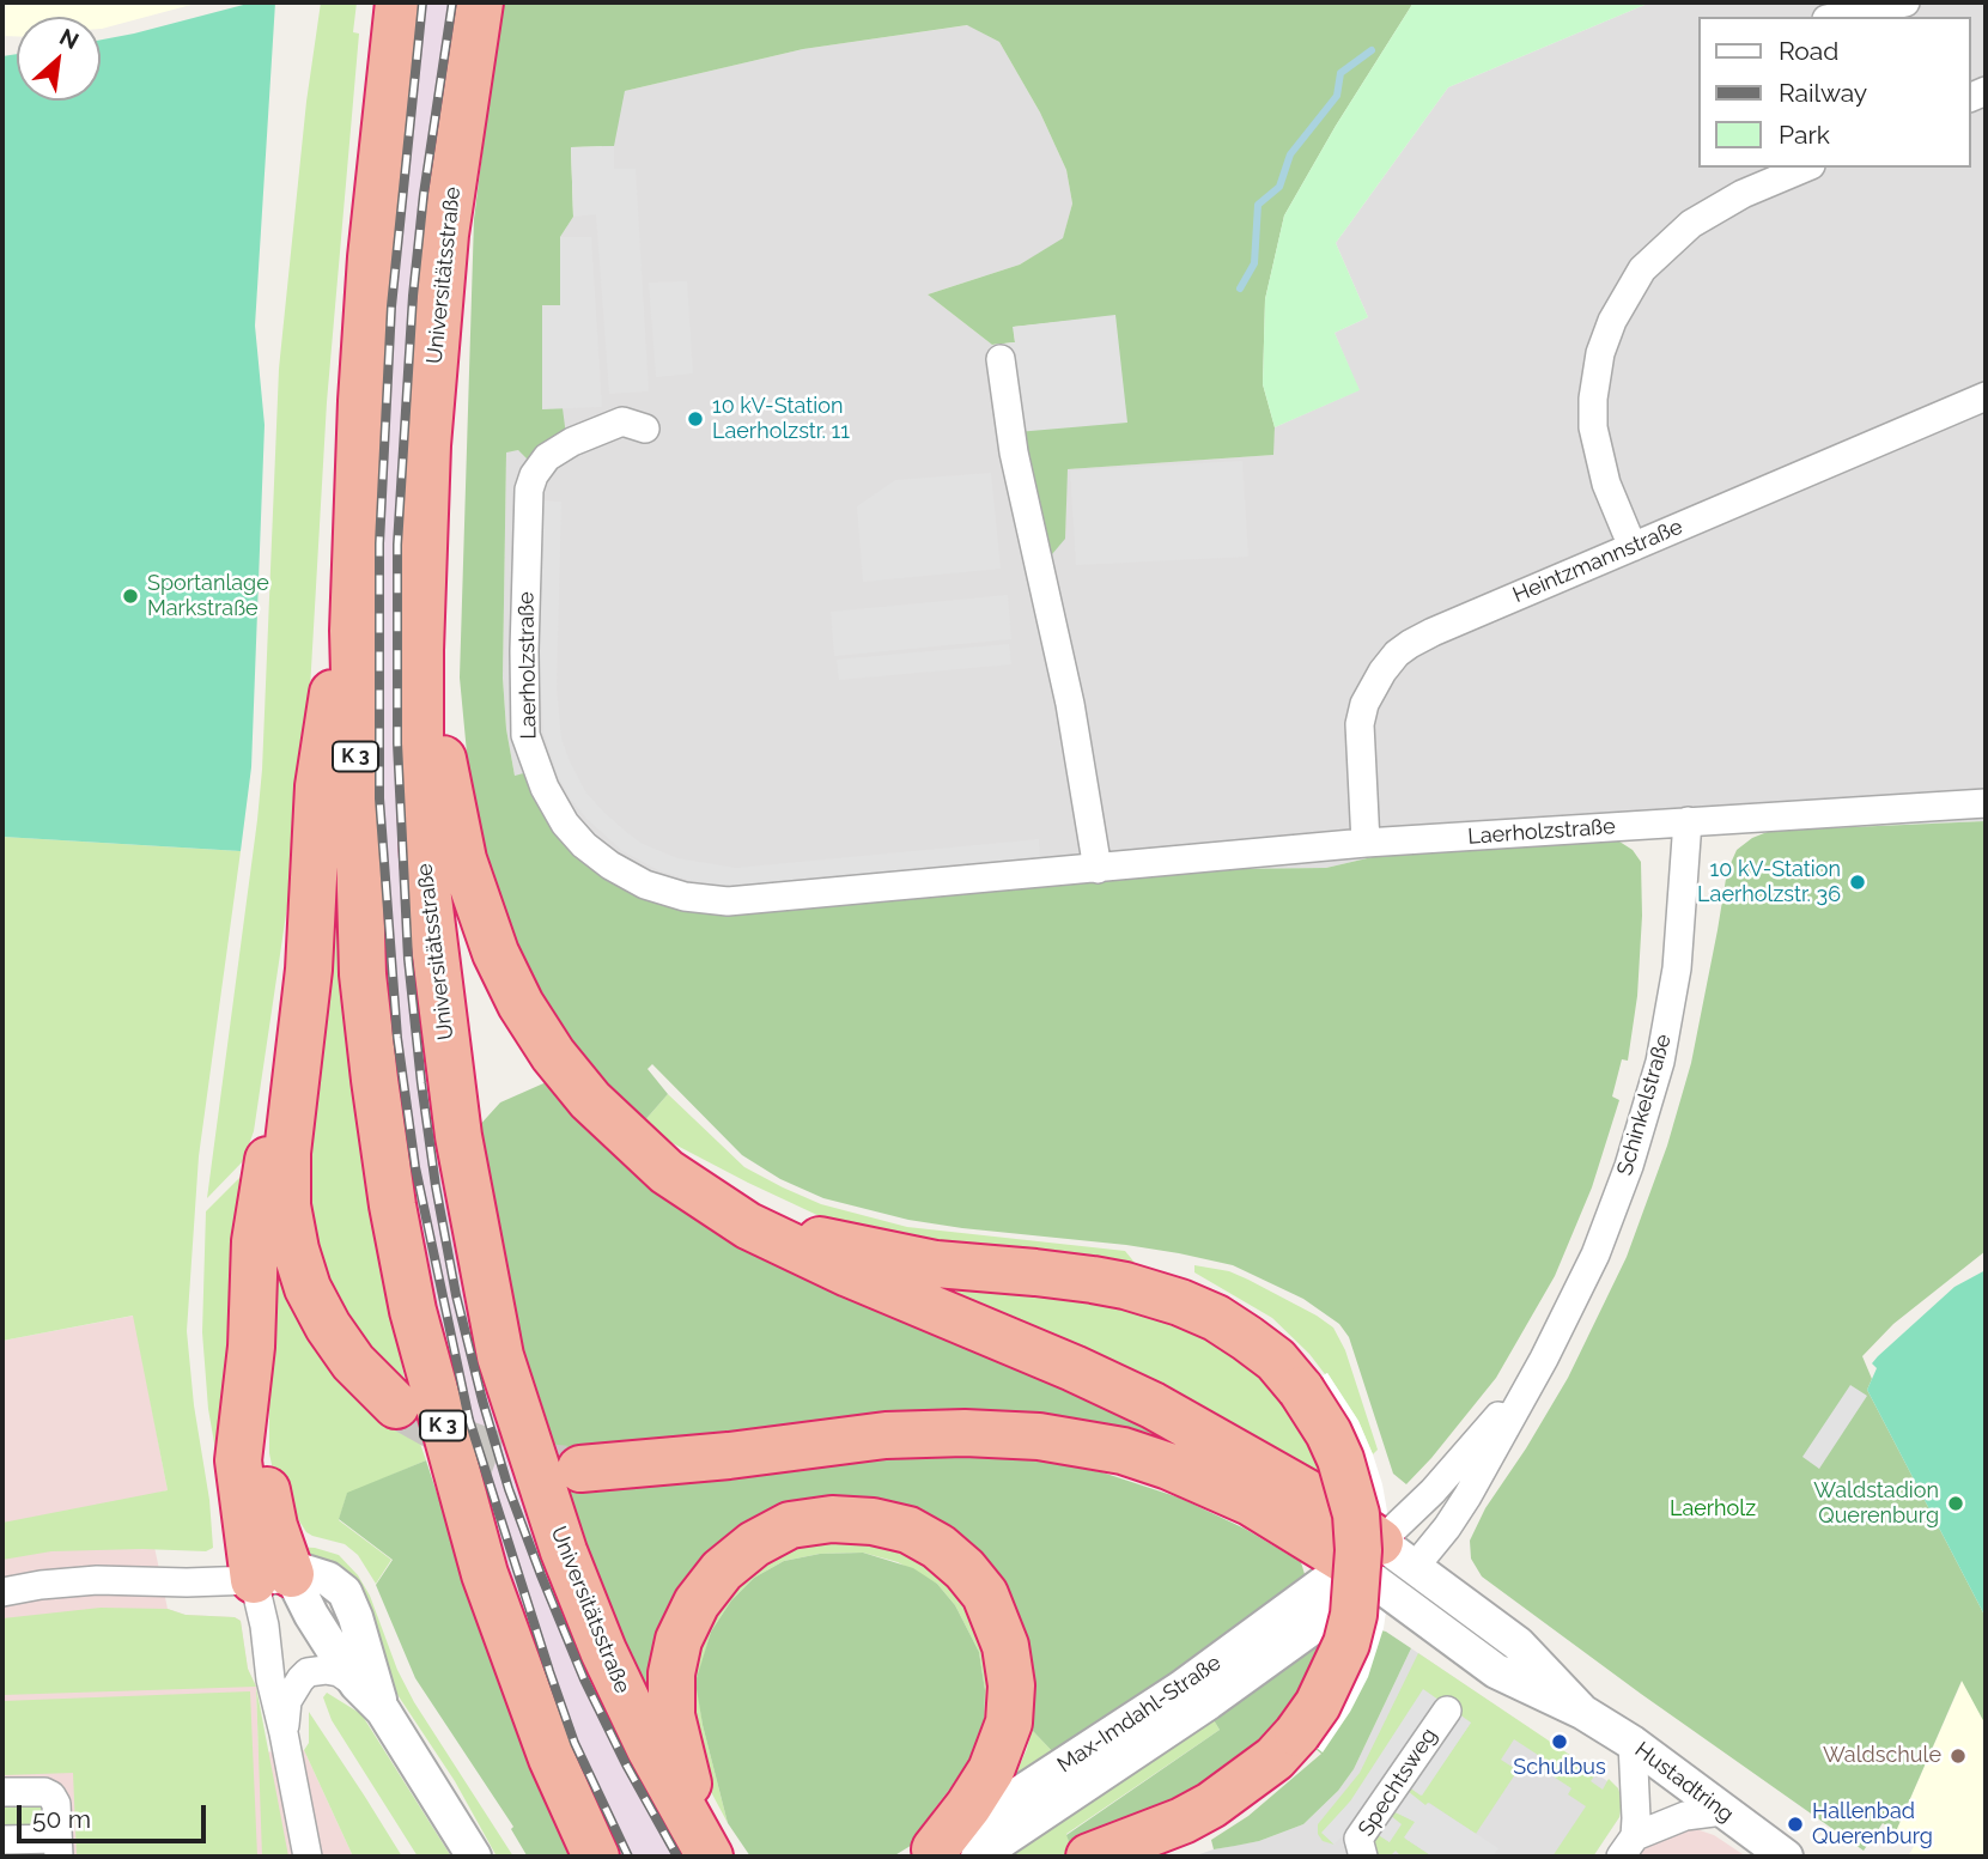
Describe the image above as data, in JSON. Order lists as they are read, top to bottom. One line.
{"streets":{"highway":["Universitätsstraße","K 3"],"street":["Heintzmannstraße","Laerholzstraße","Schinkelstraße","Max-Imdahl-Straße","Spechtsweg","Hustadtring"]},"crossings":[["Heintzmannstraße","Laerholzstraße"],["Laerholzstraße","Schinkelstraße"],["Schinkelstraße","Max-Imdahl-Straße"],["Schinkelstraße","Hustadtring"],["Max-Imdahl-Straße","Hustadtring"]],"parks":["Laerholz"],"places":["10 kV-Station Laerholzstr. 11","Sportanlage Markstraße","10 kV-Station Laerholzstr. 36","Waldstadion Querenburg","Schulbus","Waldschule","Hallenbad Querenburg"],"legend":["Road","Railway","Park"],"scale_bar":"50 m","north":"top right"}
